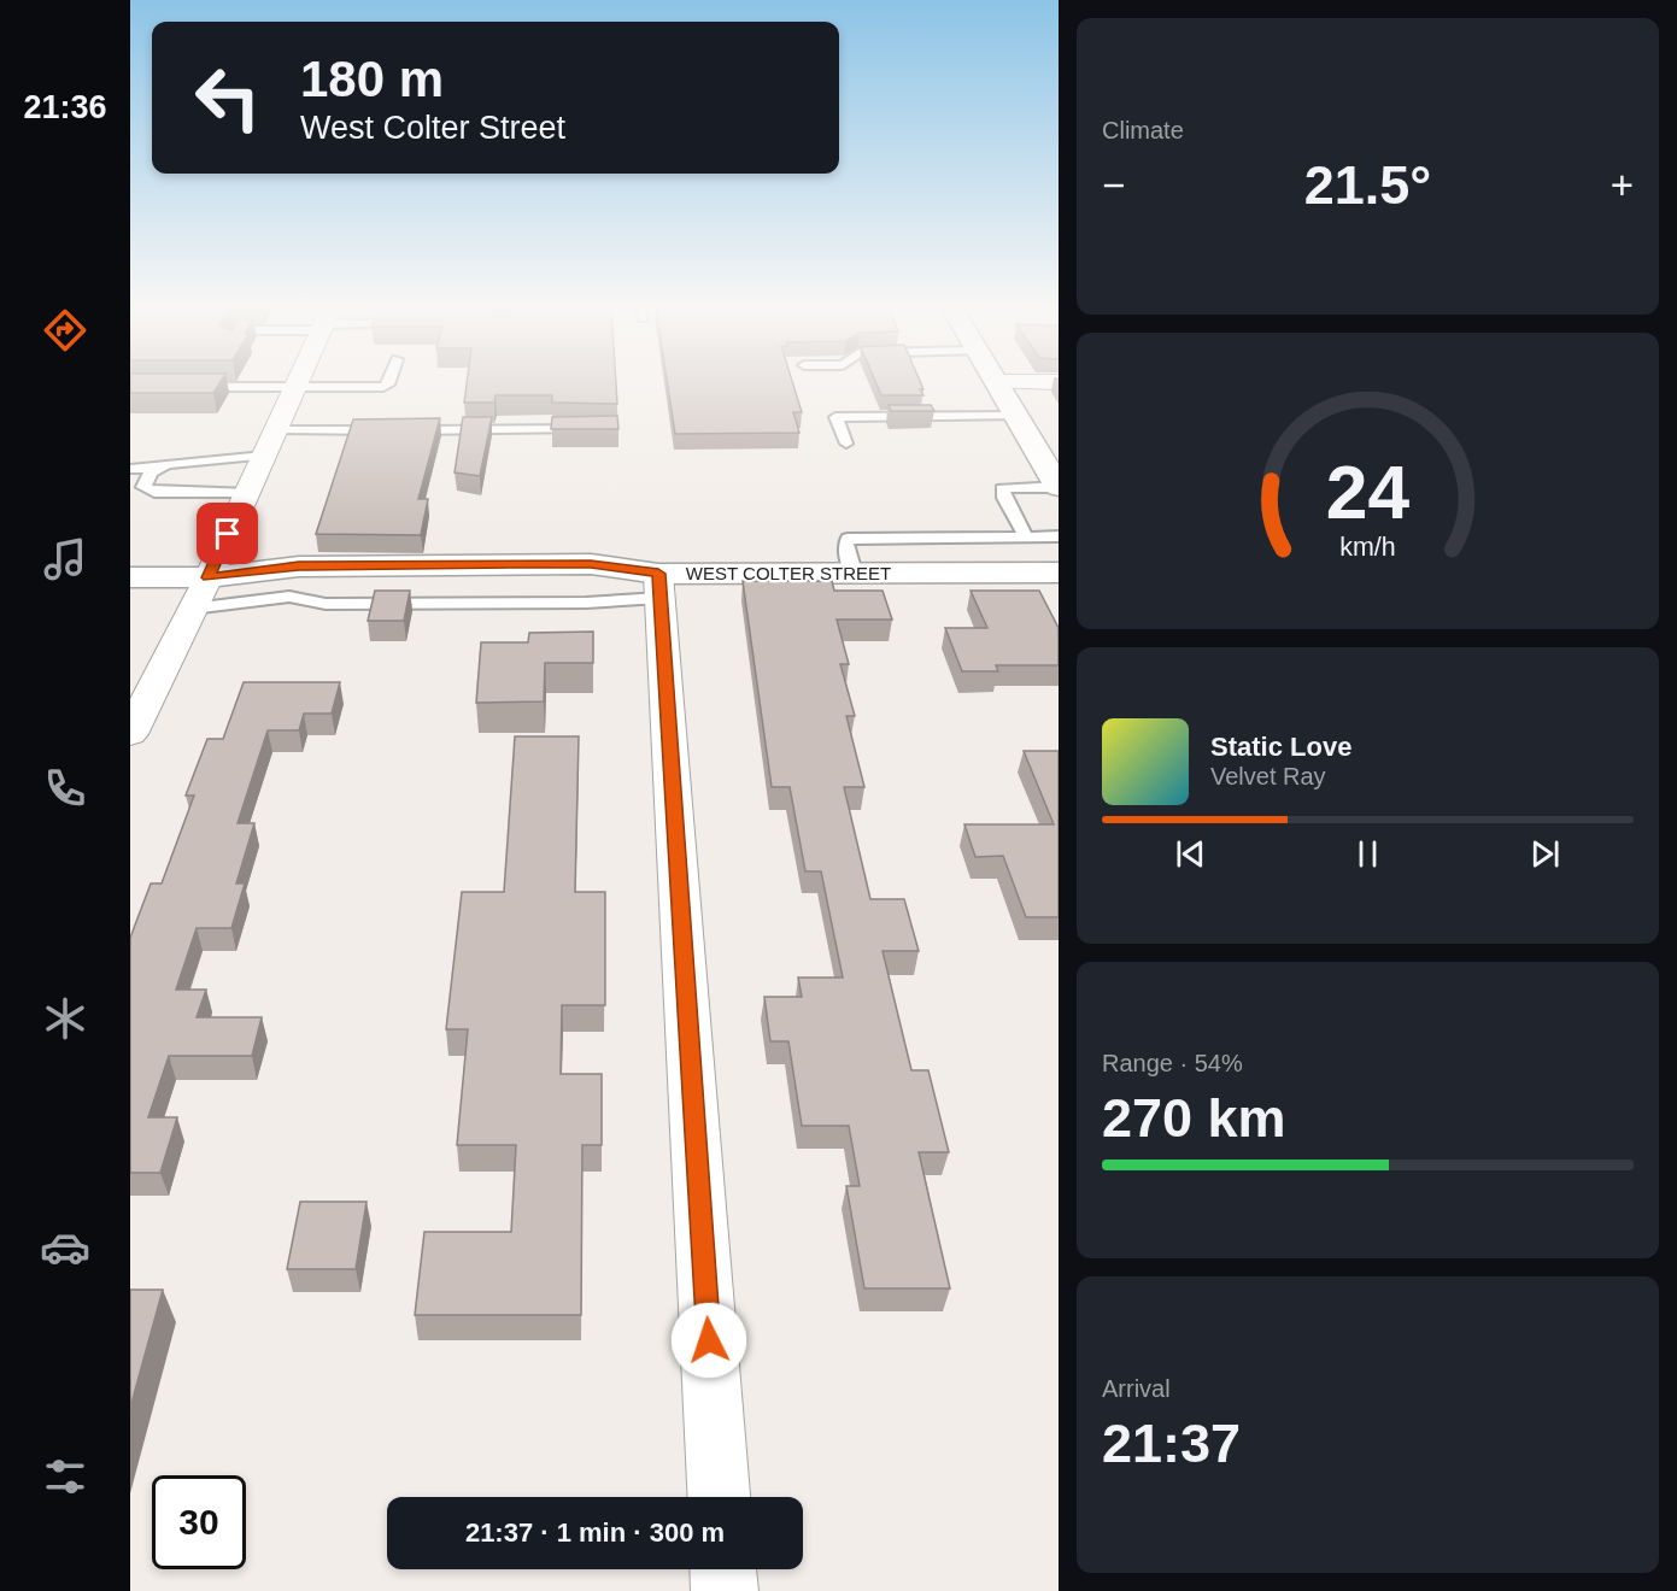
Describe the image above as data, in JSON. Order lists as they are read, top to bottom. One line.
{"streets":{"street":["WEST COLTER STREET"]},"page":{"tabs":"21:36","tile":["Climate",["Range · 54%","270 km"],["Arrival","21:37"]],"turn":["180 m","West Colter Street"],"heat":["−","21.5°","+"],"song":["Static Love","Velvet Ray"],"limit":"30","trip":"21:37 · 1 min · 300 m","gauge":["24","km/h"]}}
